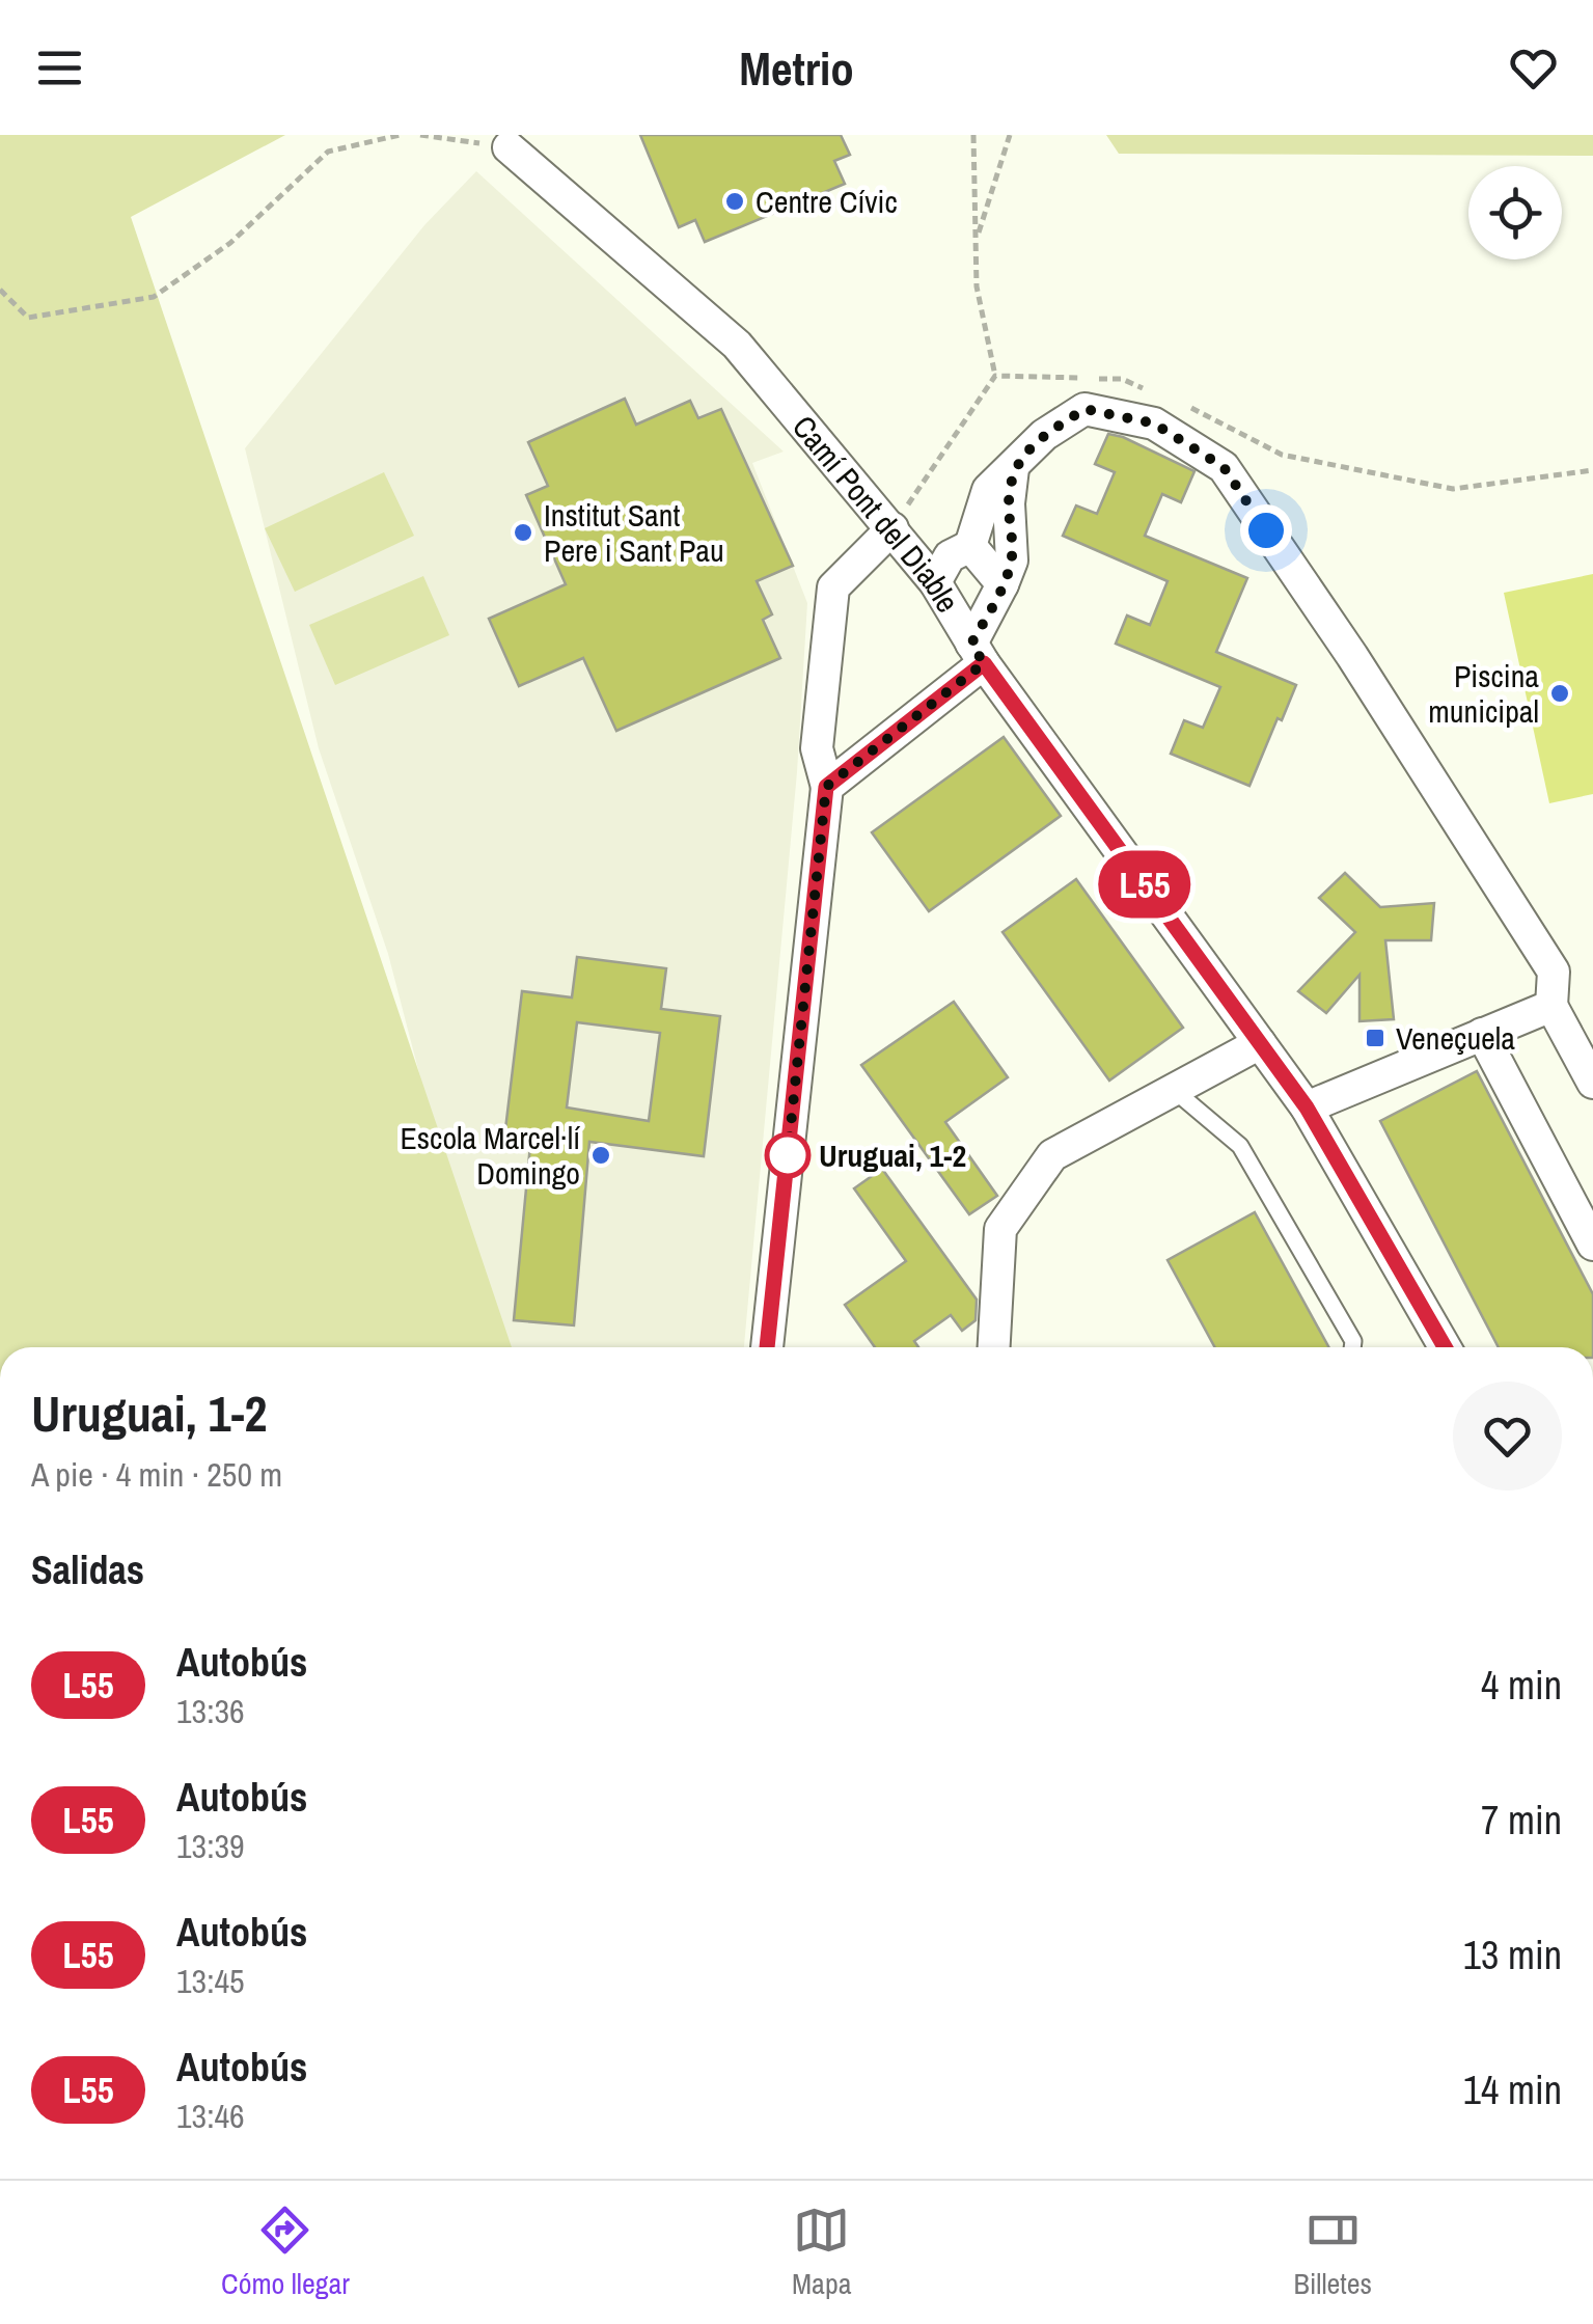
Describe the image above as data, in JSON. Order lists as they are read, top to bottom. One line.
{"streets":{"street":["Camí Pont del Diable"]},"places":{"other":["Centre Cívic","Institut Sant Pere i Sant Pau","Piscina municipal","Escola Marcel·lí Domingo","Uruguai, 1-2"],"transit":["Veneçuela"]},"lines":["bus line L55"],"page":{"header":"Metrio","on_map":"L55","heading":[["Uruguai, 1-2","A pie · 4 min · 250 m"],"Salidas"],"list":[{"mark":"L55","name":"Autobús","note":"13:36","value":"4 min"},{"mark":"L55","name":"Autobús","note":"13:39","value":"7 min"},{"mark":"L55","name":"Autobús","note":"13:45","value":"13 min"},{"mark":"L55","name":"Autobús","note":"13:46","value":"14 min"}],"tabs":["Cómo llegar","Mapa","Billetes"]}}
